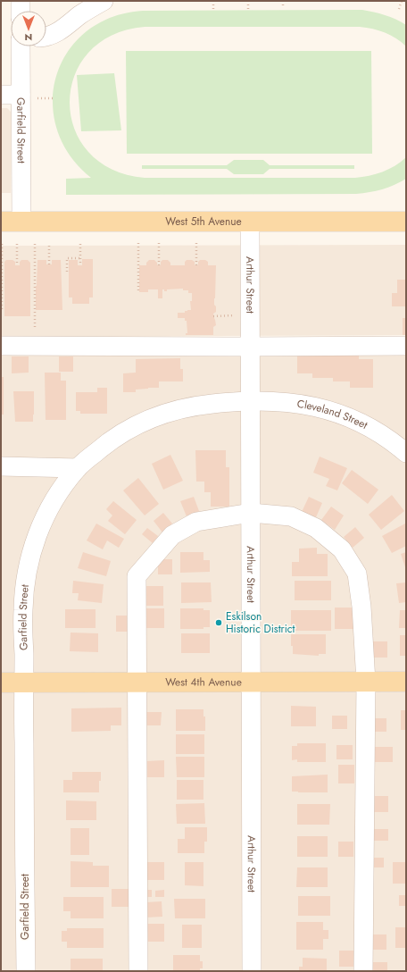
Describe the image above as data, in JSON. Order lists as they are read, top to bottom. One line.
{"streets":{"main road":["West 5th Avenue","West 4th Avenue"],"street":["Garfield Street","Arthur Street","Cleveland Street"]},"crossings":[["Garfield Street","West 5th Avenue"],["Garfield Street","Arthur Street"],["Garfield Street","Cleveland Street"],["Garfield Street","West 4th Avenue"],["West 5th Avenue","Arthur Street"],["Arthur Street","Cleveland Street"],["Arthur Street","West 4th Avenue"]],"places":["Eskilson Historic District"],"north":"bottom"}
